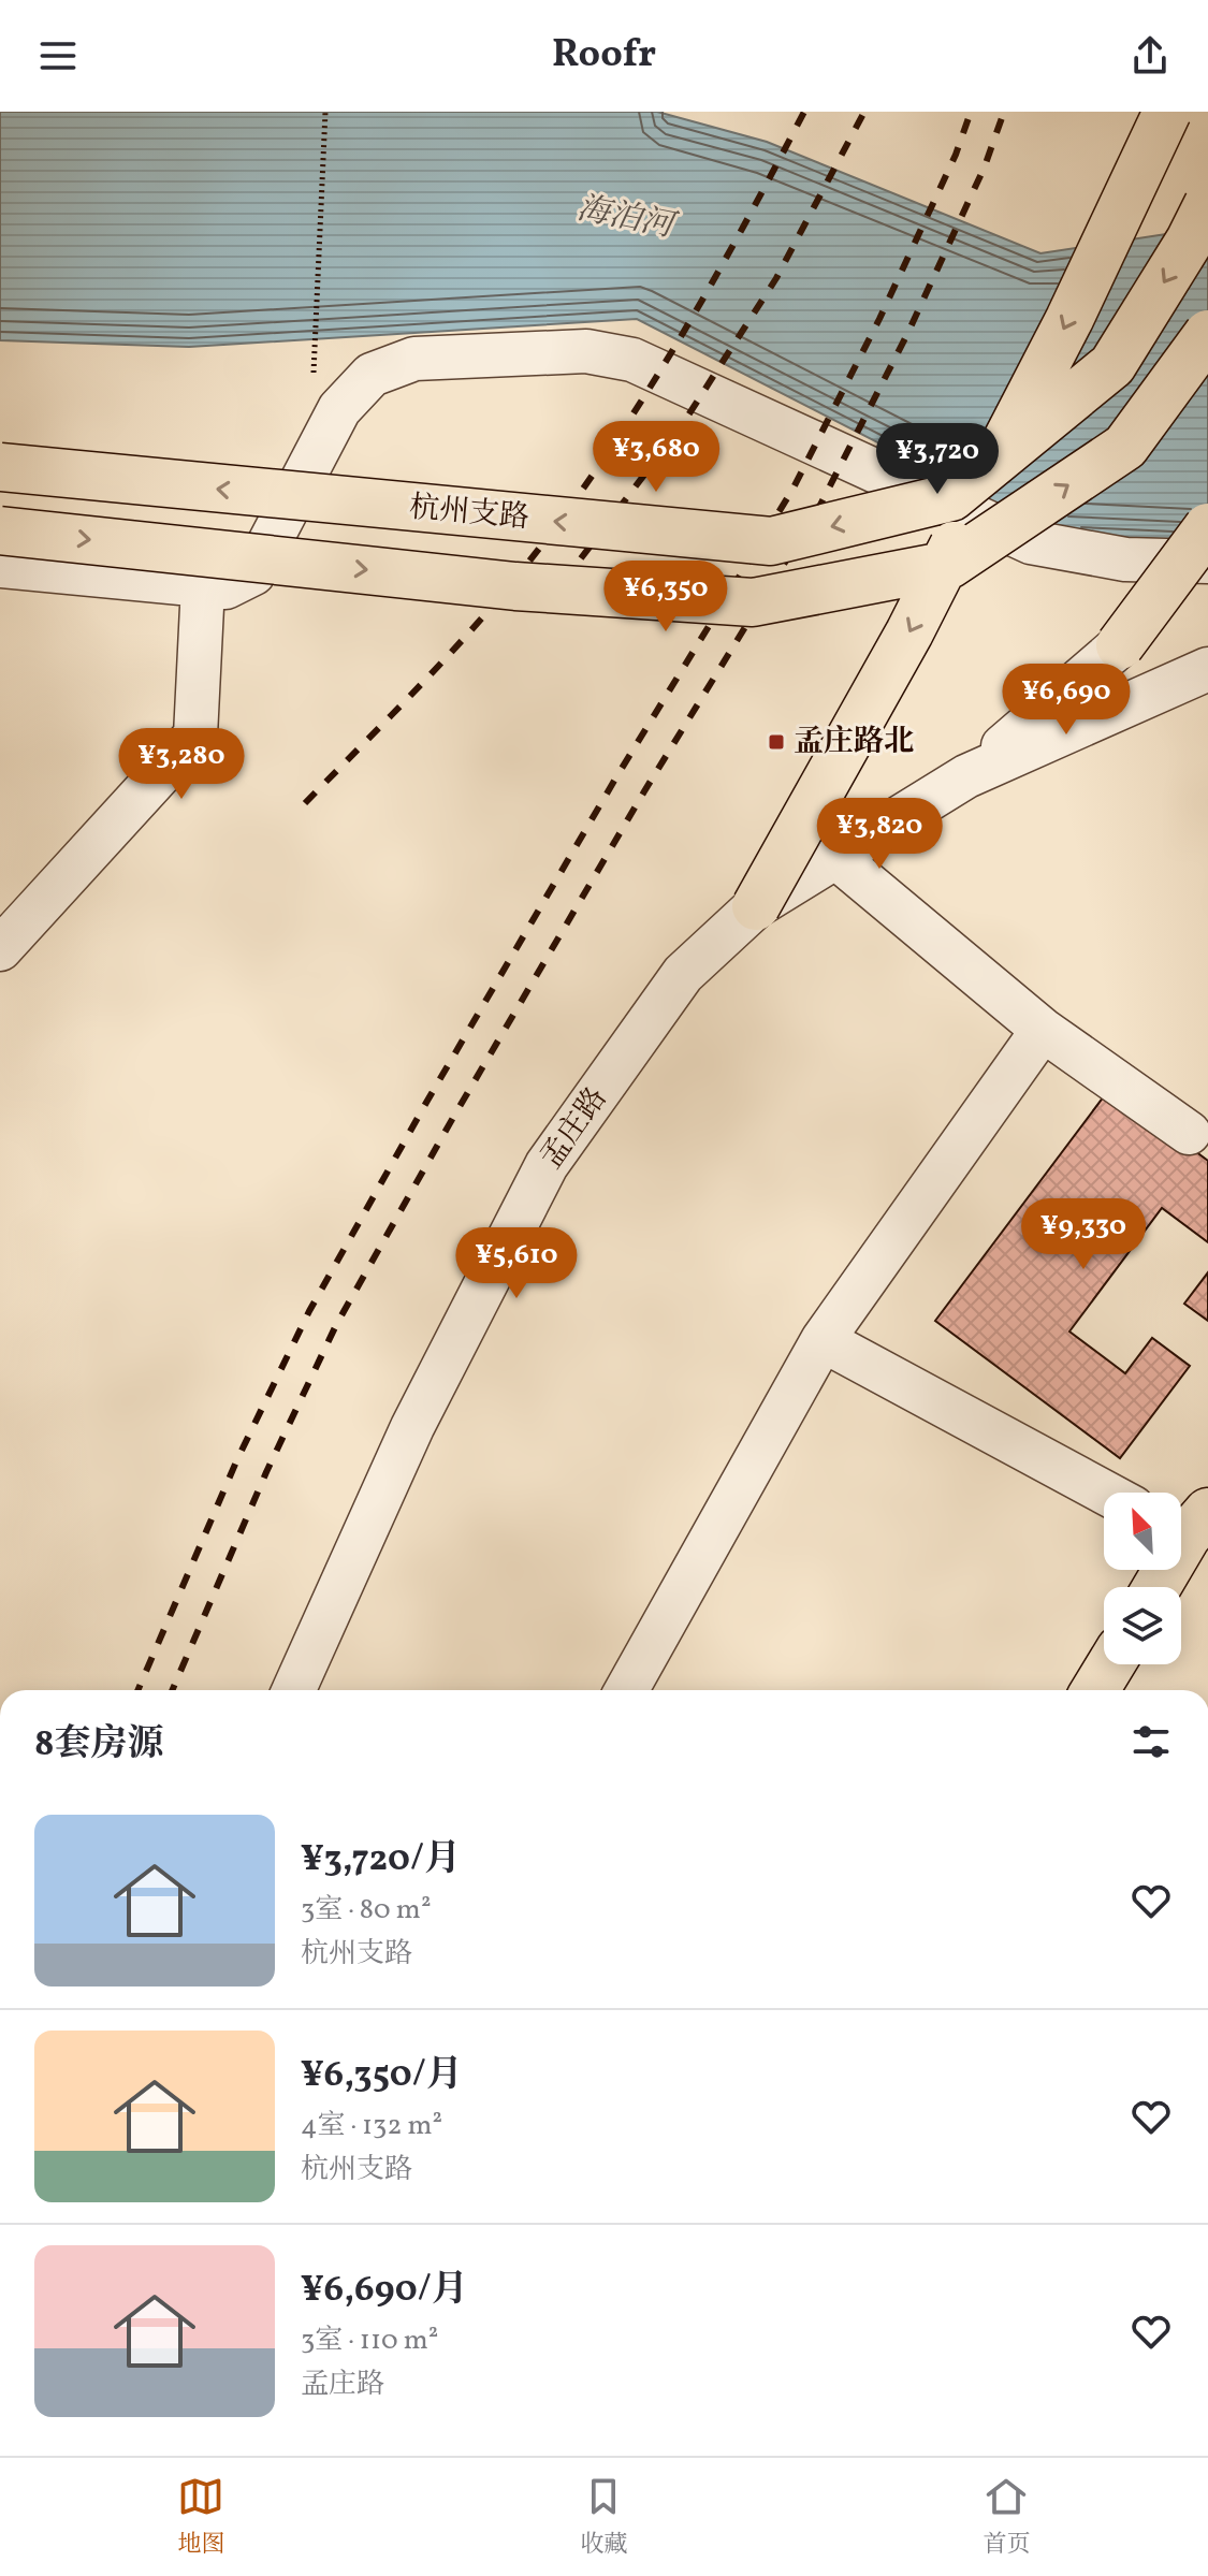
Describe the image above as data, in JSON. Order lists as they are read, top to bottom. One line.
{"streets":{"main road":["杭州支路"],"street":["孟庄路"]},"water":["海泊河"],"places":{"transit":["孟庄路北"]},"north":"top left","page":{"header":"Roofr","price":["¥3,680","¥3,720","¥6,350","¥6,690","¥3,280","¥3,820","¥9,330","¥5,610"],"heading":"8套房源","list":[{"name":"¥3,720/月","note":"3室 · 80 m² · 杭州支路"},{"name":"¥6,350/月","note":"4室 · 132 m² · 杭州支路"},{"name":"¥6,690/月","note":"3室 · 110 m² · 孟庄路"}],"tabs":["地图","收藏","首页"]}}
